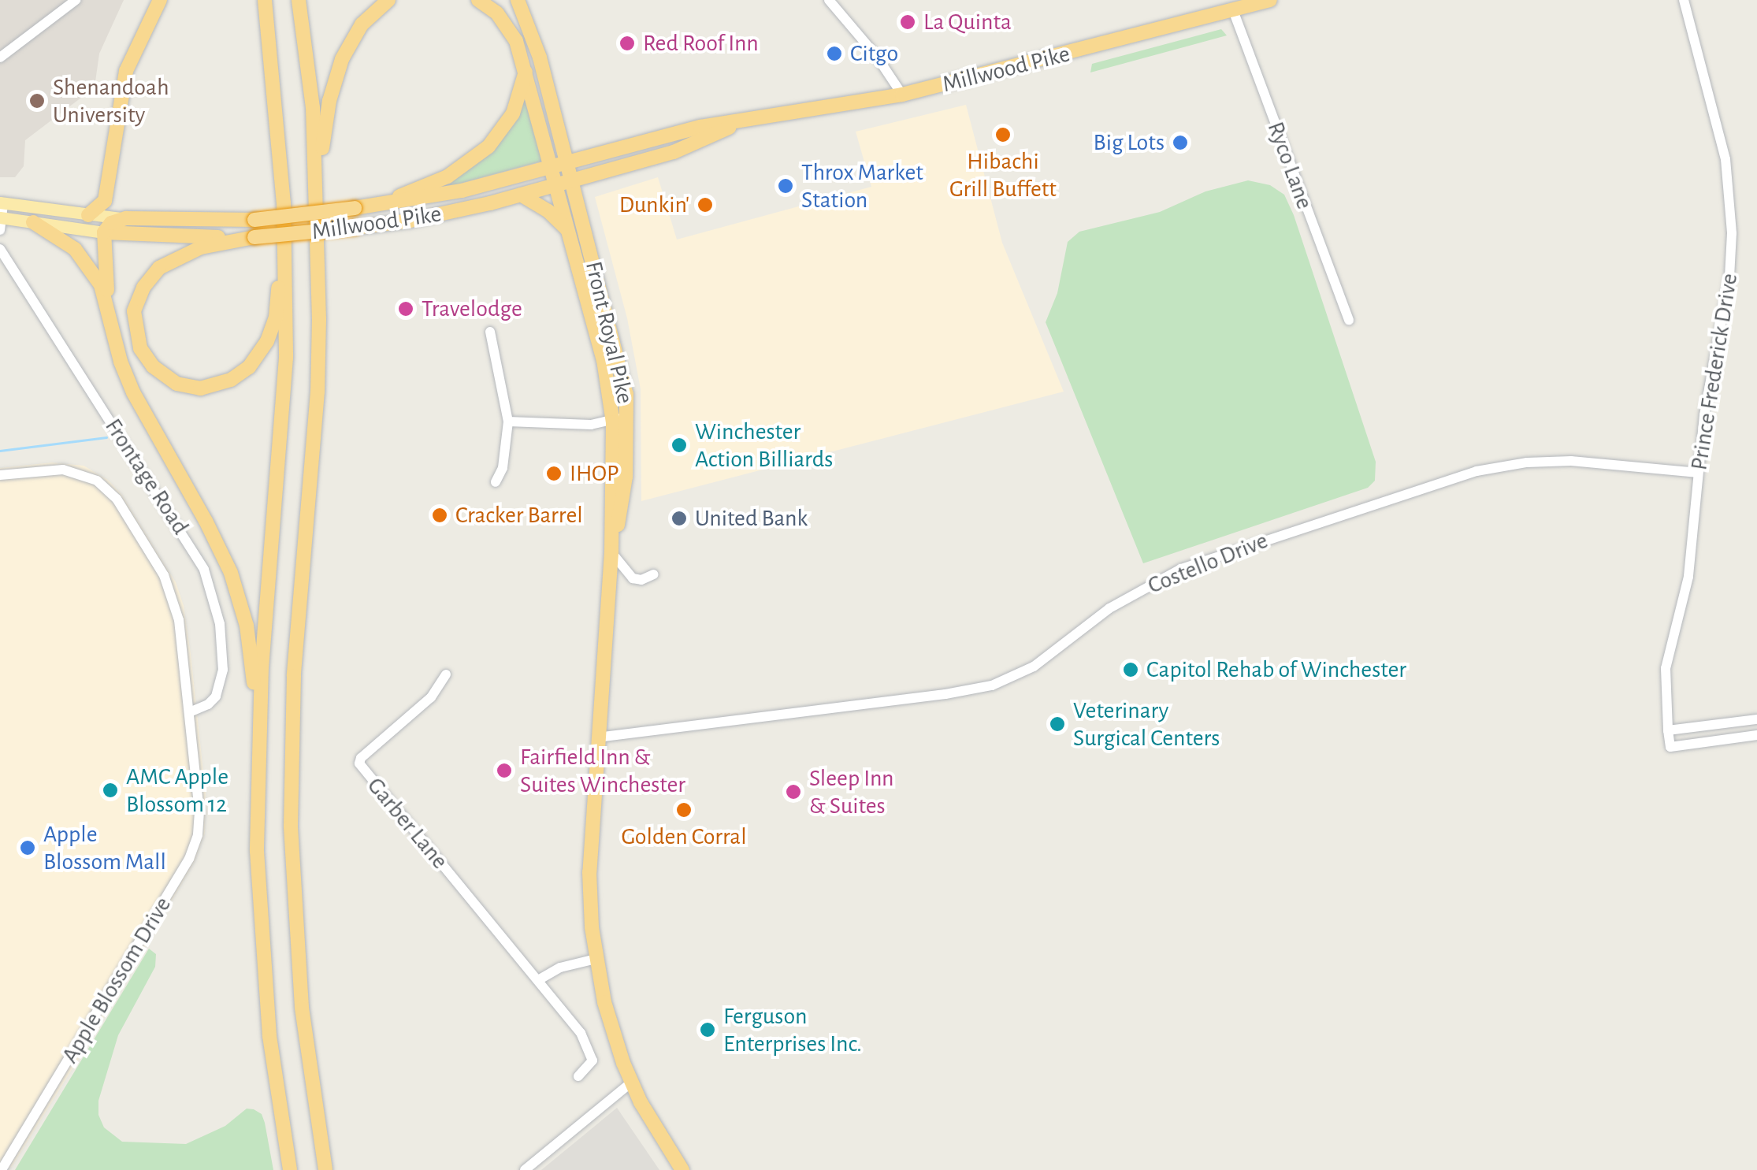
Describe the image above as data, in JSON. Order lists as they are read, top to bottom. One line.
{"streets":{"highway":["Millwood Pike","Front Royal Pike"],"street":["Ryco Lane","Prince Frederick Drive","Frontage Road","Costello Drive","Garber Lane","Apple Blossom Drive"]},"crossings":[["Millwood Pike","Ryco Lane"],["Millwood Pike","Front Royal Pike"],["Front Royal Pike","Costello Drive"],["Prince Frederick Drive","Costello Drive"],["Frontage Road","Apple Blossom Drive"]],"places":["La Quinta","Red Roof Inn","Citgo","Shenandoah University","Hibachi Grill Buffett","Big Lots","Throx Market Station","Dunkin'","Travelodge","Winchester Action Billiards","IHOP","Cracker Barrel","United Bank","Capitol Rehab of Winchester","Veterinary Surgical Centers","Fairfield Inn & Suites Winchester","AMC Apple Blossom 12","Sleep Inn & Suites","Golden Corral","Apple Blossom Mall","Ferguson Enterprises Inc."]}
